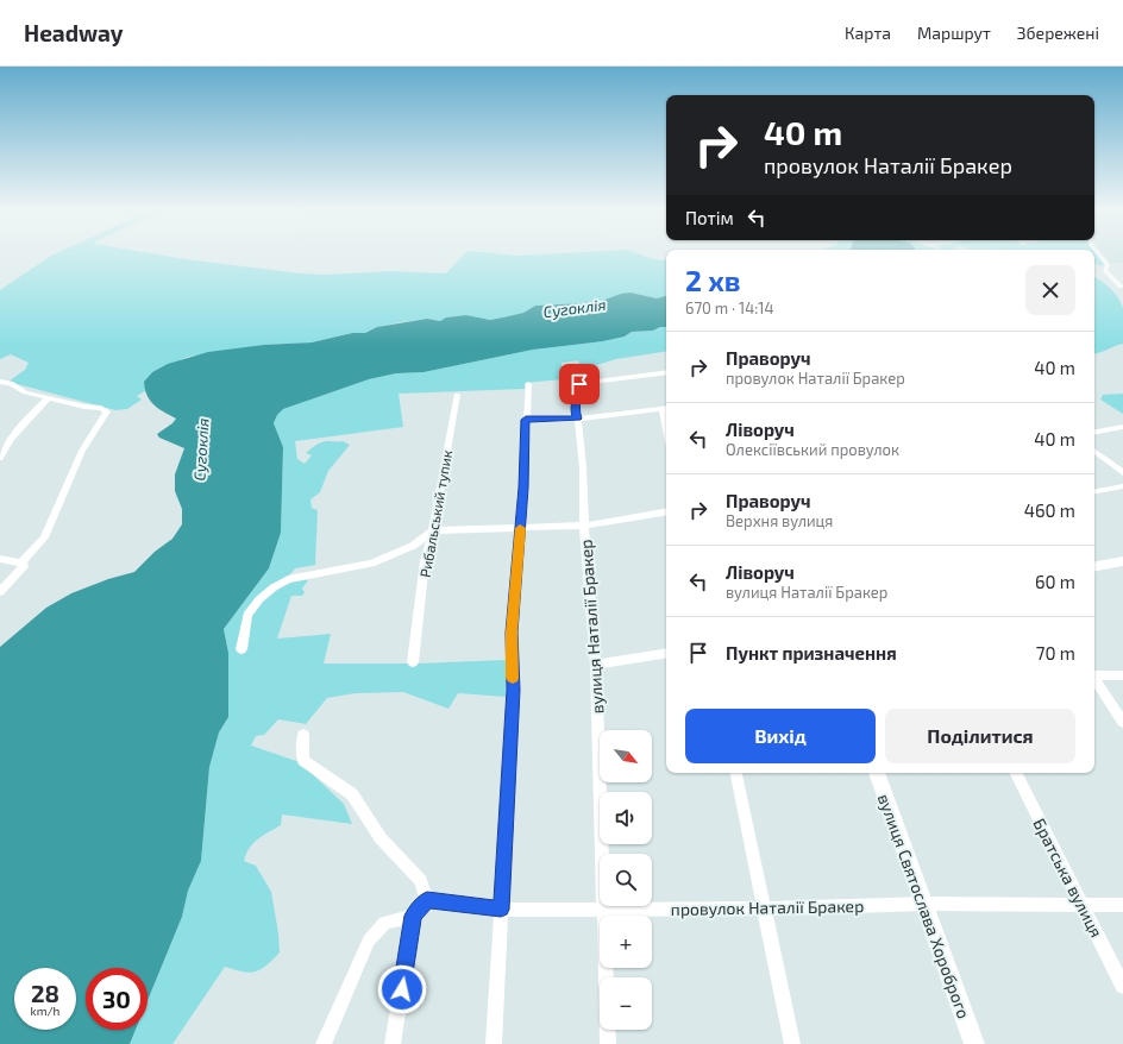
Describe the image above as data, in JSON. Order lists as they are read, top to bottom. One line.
{"streets":{"street":["Рибальський тупик","вулиця Наталії Бракер","Братська вулиця","вулиця Святослава Хороброго","провулок Наталії Бракер"]},"crossings":[["вулиця Наталії Бракер","провулок Наталії Бракер"],["Братська вулиця","провулок Наталії Бракер"],["вулиця Святослава Хороброго","провулок Наталії Бракер"]],"water":["Сугоклія"],"north":"bottom right","page":{"header":"Headway","nav":["Карта","Маршрут","Збережені"],"turn":["40 m","провулок Наталії Бракер"],"then":"Потім","heading":["2 хв","670 m · 14:14"],"list":[{"name":"Праворуч","note":"провулок Наталії Бракер","value":"40 m"},{"name":"Ліворуч","note":"Олексіївський провулок","value":"40 m"},{"name":"Праворуч","note":"Верхня вулиця","value":"460 m"},{"name":"Ліворуч","note":"вулиця Наталії Бракер","value":"60 m"},{"name":"Пункт призначення","value":"70 m"}],"buttons":["Вихід","Поділитися"],"map_buttons":["+","−"],"speed":"28 km/h","limit":"30"}}
